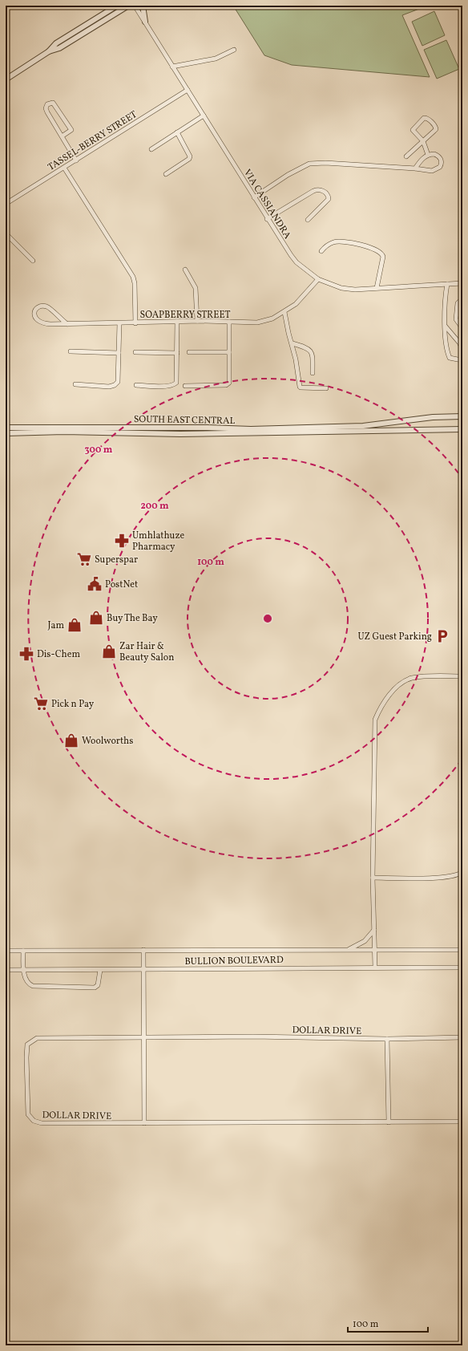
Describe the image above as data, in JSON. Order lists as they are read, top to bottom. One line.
{"streets":{"street":["TASSEL-BERRY STREET","VIA CASSIANDRA","SOAPBERRY STREET","SOUTH EAST CENTRAL","BULLION BOULEVARD","DOLLAR DRIVE"]},"crossings":[["TASSEL-BERRY STREET","VIA CASSIANDRA"],["TASSEL-BERRY STREET","SOAPBERRY STREET"],["VIA CASSIANDRA","SOAPBERRY STREET"]],"places":{"pharmacy":["Umhlathuze Pharmacy","Dis-Chem"],"supermarket":["Superspar","Pick n Pay"],"public building":["PostNet"],"shop":["Buy The Bay","Jam","Zar Hair & Beauty Salon","Woolworths"],"parking":["UZ Guest Parking"]},"scale_bar":"100 m","rings":["300 m","200 m","100 m"]}
